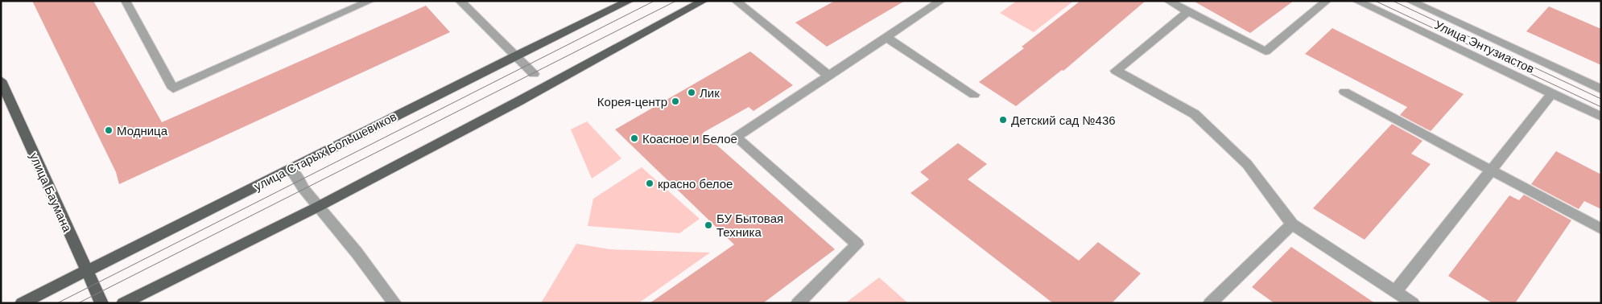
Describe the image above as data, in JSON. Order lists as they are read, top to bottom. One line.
{"streets":{"main road":["улица Старых Большевиков","улица Баумана"],"street":["Улица Энтузиастов"]},"crossings":[["улица Старых Большевиков","улица Баумана"]],"places":["Лик","Корея-центр","Детский сад №436","Модница","Коасное и Белое","красно белое","БУ Бытовая Техника"]}
